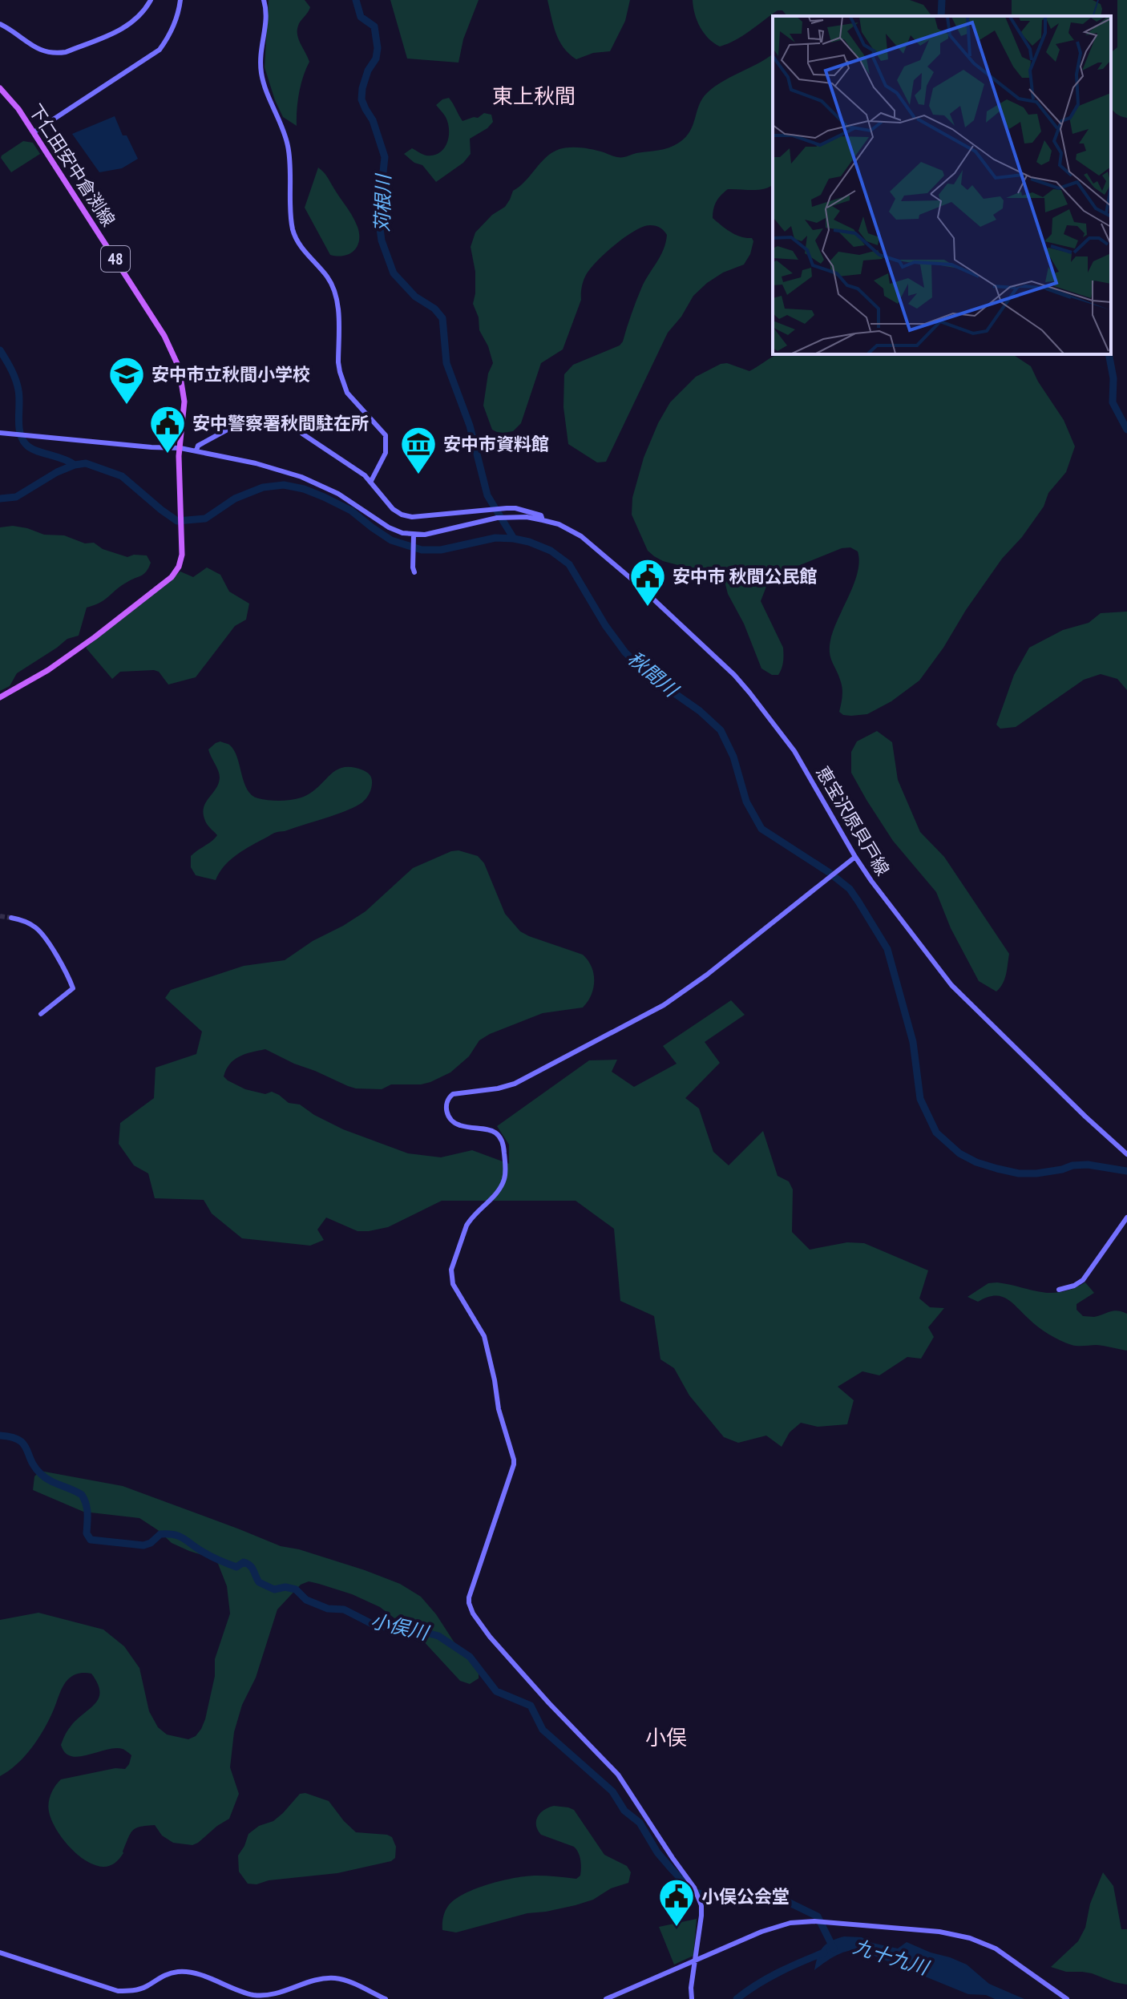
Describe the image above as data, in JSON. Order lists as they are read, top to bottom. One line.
{"streets":{"main road":["下仁田安中倉渕線","48"],"street":["恵宝沢原貝戸線"]},"districts":["東上秋間","小俣"],"water":["苅根川","秋間川","小俣川","九十九川"],"places":{"school or university":["安中市立秋間小学校"],"public building":["安中警察署秋間駐在所","安中市 秋間公民館","小俣公会堂"],"museum":["安中市資料館"]}}
